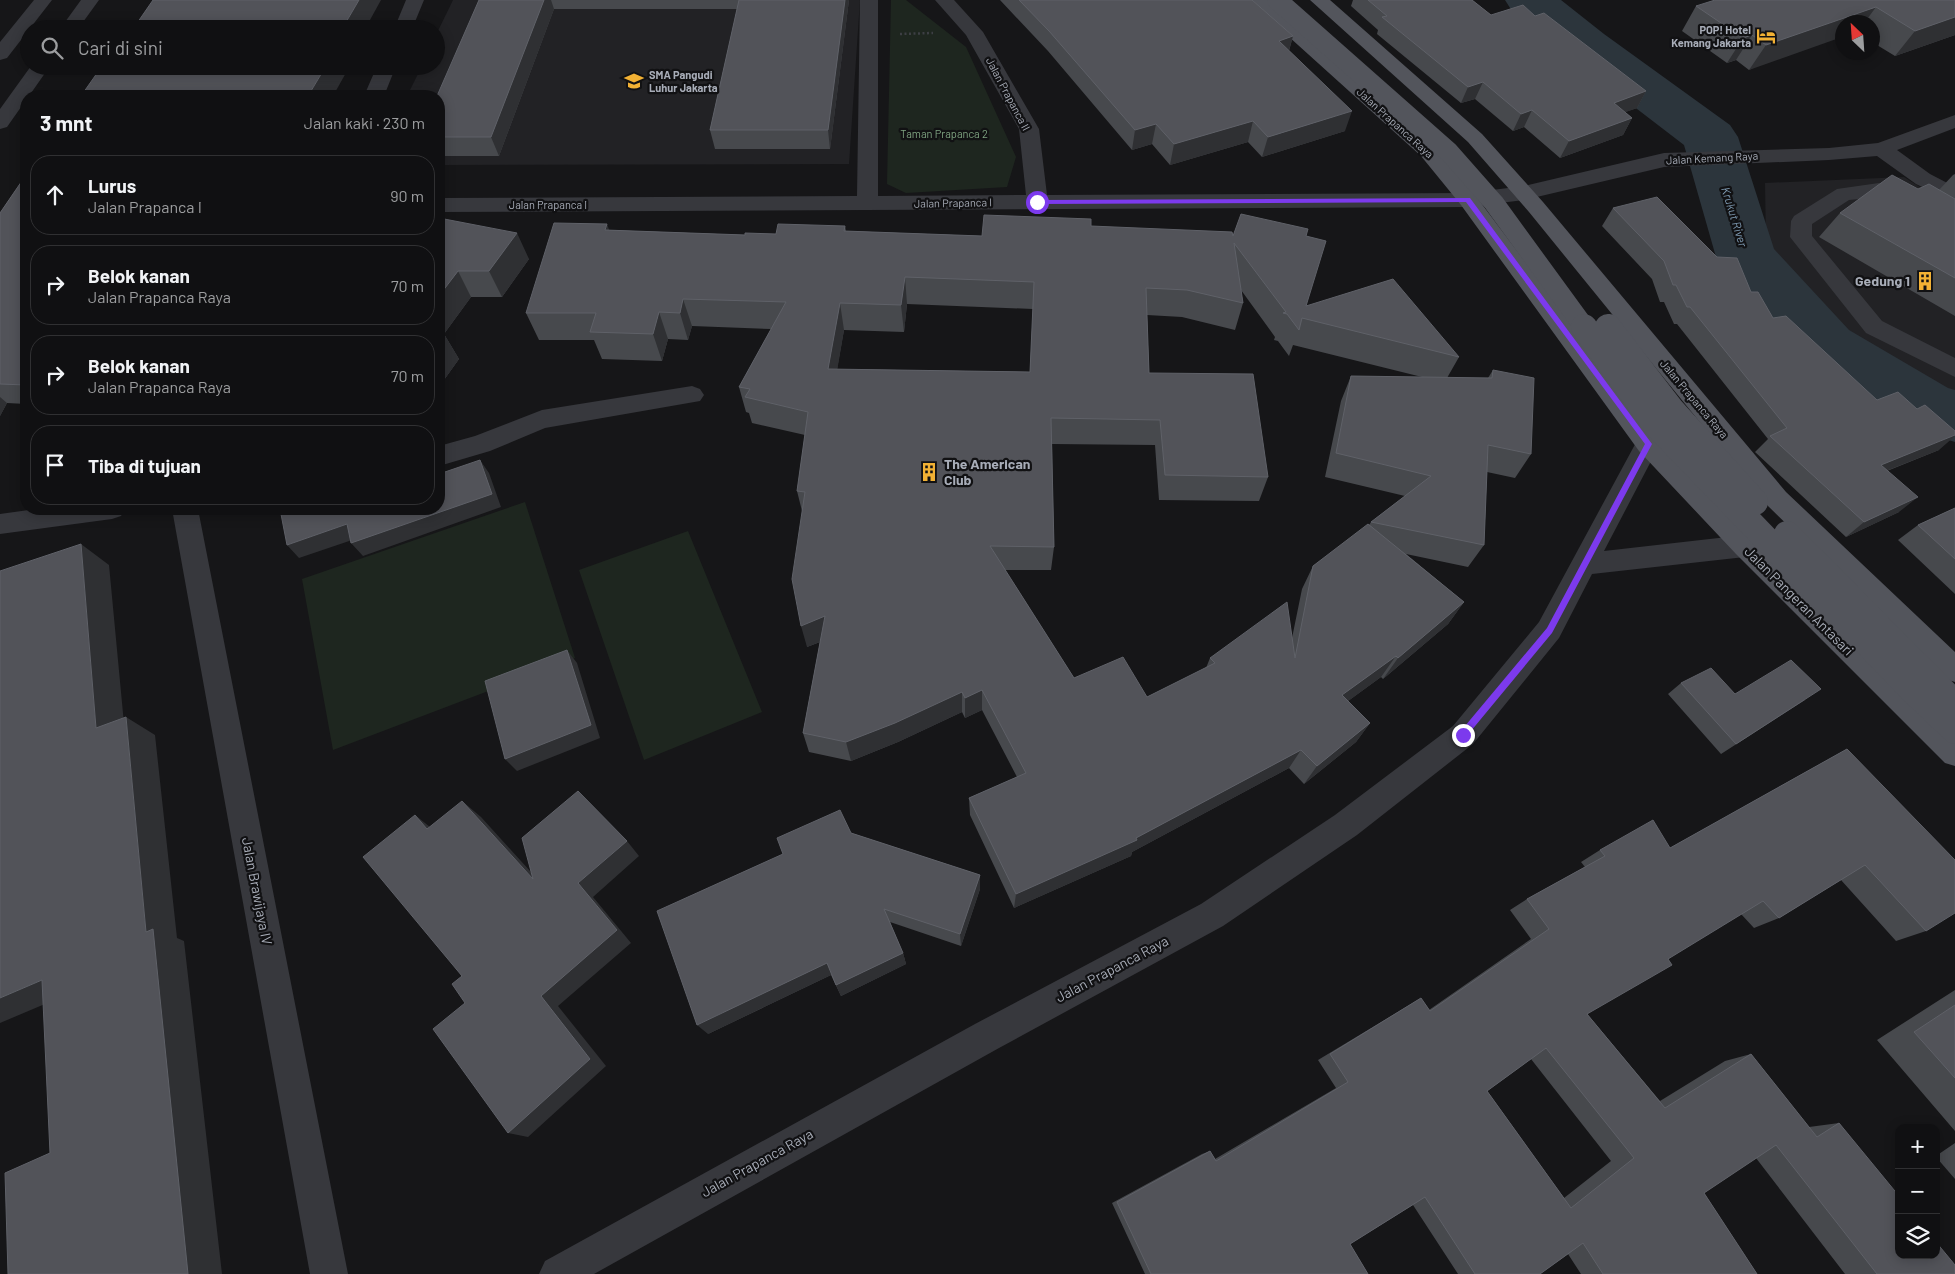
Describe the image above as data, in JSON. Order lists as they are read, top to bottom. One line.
{"streets":{"main road":["Jalan Prapanca Raya","Jalan Pangeran Antasari"],"street":["Jalan Prapanca II","Jalan Kemang Raya","Jalan Prapanca I","Jalan Brawijaya IV"]},"crossings":[["Jalan Prapanca II","Jalan Prapanca I"],["Jalan Prapanca Raya","Jalan Kemang Raya"],["Jalan Prapanca Raya","Jalan Prapanca I"],["Jalan Prapanca Raya","Jalan Pangeran Antasari"],["Jalan Kemang Raya","Jalan Prapanca I"]],"water":["Krukut River"],"parks":["Taman Prapanca 2"],"places":{"hotel":["POP! Hotel Kemang Jakarta"],"school or university":["SMA Pangudi Luhur Jakarta"],"building":["Gedung 1","The American Club"]},"north":"top left","page":{"search":"Cari di sini","heading":["3 mnt","Jalan kaki · 230 m"],"list":[["Lurus","Jalan Prapanca I","90 m"],["Belok kanan","Jalan Prapanca Raya","70 m"],["Belok kanan","Jalan Prapanca Raya","70 m"],"Tiba di tujuan"],"map_buttons":["+","−"]}}
